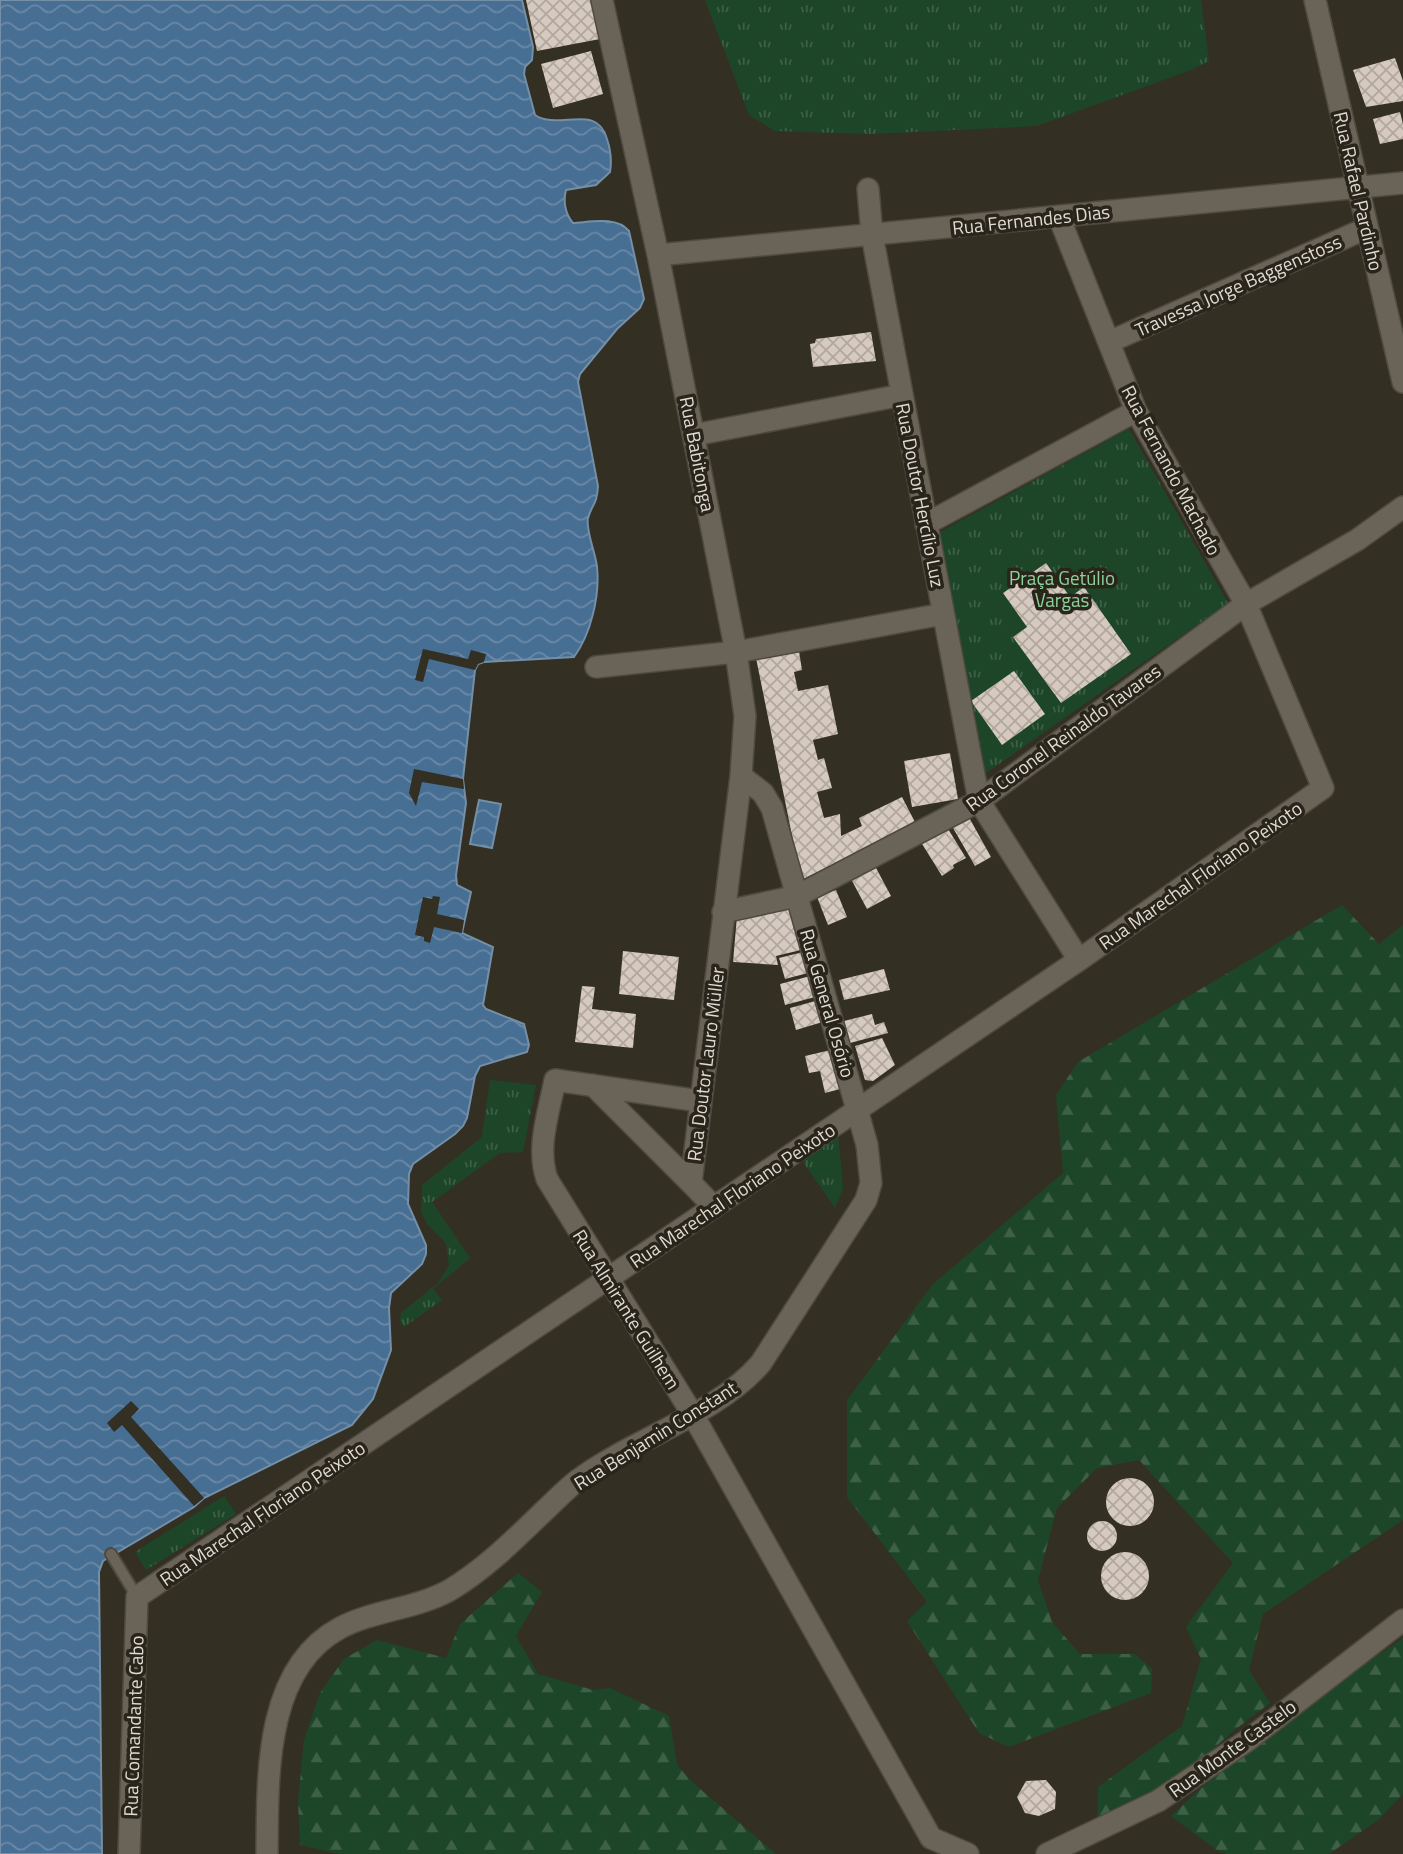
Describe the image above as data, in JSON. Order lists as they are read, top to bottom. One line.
{"streets":{"street":["Rua Rafael Pardinho","Rua Fernandes Dias","Travessa Jorge Baggenstoss","Rua Babitonga","Rua Fernando Machado","Rua Doutor Hercílio Luz","Rua Coronel Reinaldo Tavares","Rua Marechal Floriano Peixoto","Rua General Osório","Rua Doutor Lauro Müller","Rua Almirante Guilhem","Rua Benjamin Constant","Rua Comandante Cabo","Rua Monte Castelo"]},"crossings":[["Rua Rafael Pardinho","Rua Fernandes Dias"],["Rua Rafael Pardinho","Travessa Jorge Baggenstoss"],["Rua Fernandes Dias","Rua Babitonga"],["Rua Fernandes Dias","Rua Fernando Machado"],["Rua Fernandes Dias","Rua Doutor Hercílio Luz"],["Travessa Jorge Baggenstoss","Rua Fernando Machado"],["Rua Babitonga","Rua Coronel Reinaldo Tavares"],["Rua Babitonga","Rua General Osório"],["Rua Babitonga","Rua Doutor Lauro Müller"],["Rua Fernando Machado","Rua Coronel Reinaldo Tavares"],["Rua Fernando Machado","Rua Marechal Floriano Peixoto"],["Rua Doutor Hercílio Luz","Rua Coronel Reinaldo Tavares"],["Rua Coronel Reinaldo Tavares","Rua General Osório"],["Rua Coronel Reinaldo Tavares","Rua Doutor Lauro Müller"],["Rua Marechal Floriano Peixoto","Rua General Osório"],["Rua Marechal Floriano Peixoto","Rua Doutor Lauro Müller"],["Rua Marechal Floriano Peixoto","Rua Almirante Guilhem"],["Rua Marechal Floriano Peixoto","Rua Benjamin Constant"],["Rua Marechal Floriano Peixoto","Rua Comandante Cabo"],["Rua General Osório","Rua Benjamin Constant"],["Rua Doutor Lauro Müller","Rua Almirante Guilhem"],["Rua Almirante Guilhem","Rua Benjamin Constant"]],"parks":["Praça Getúlio Vargas"]}
